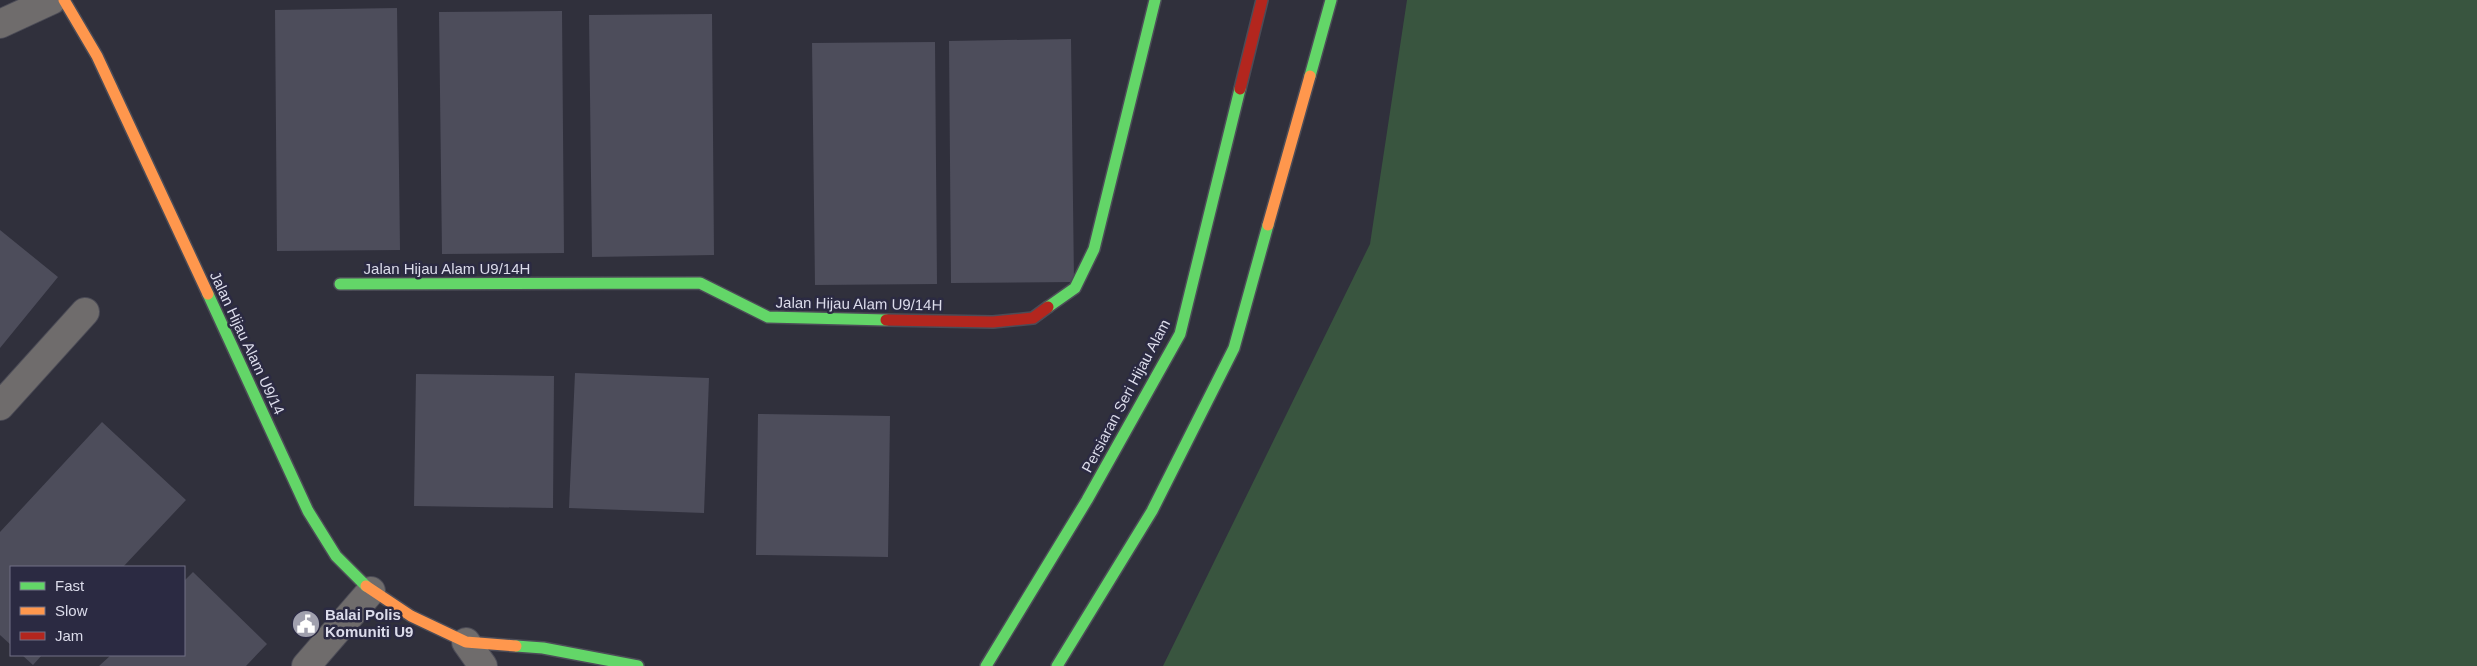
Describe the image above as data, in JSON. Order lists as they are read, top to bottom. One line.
{"streets":{"street":["Jalan Hijau Alam U9/14H","Jalan Hijau Alam U9/14","Persiaran Seri Hijau Alam"]},"places":{"public building":["Balai Polis Komuniti U9"]},"legend":["Fast","Slow","Jam"]}
